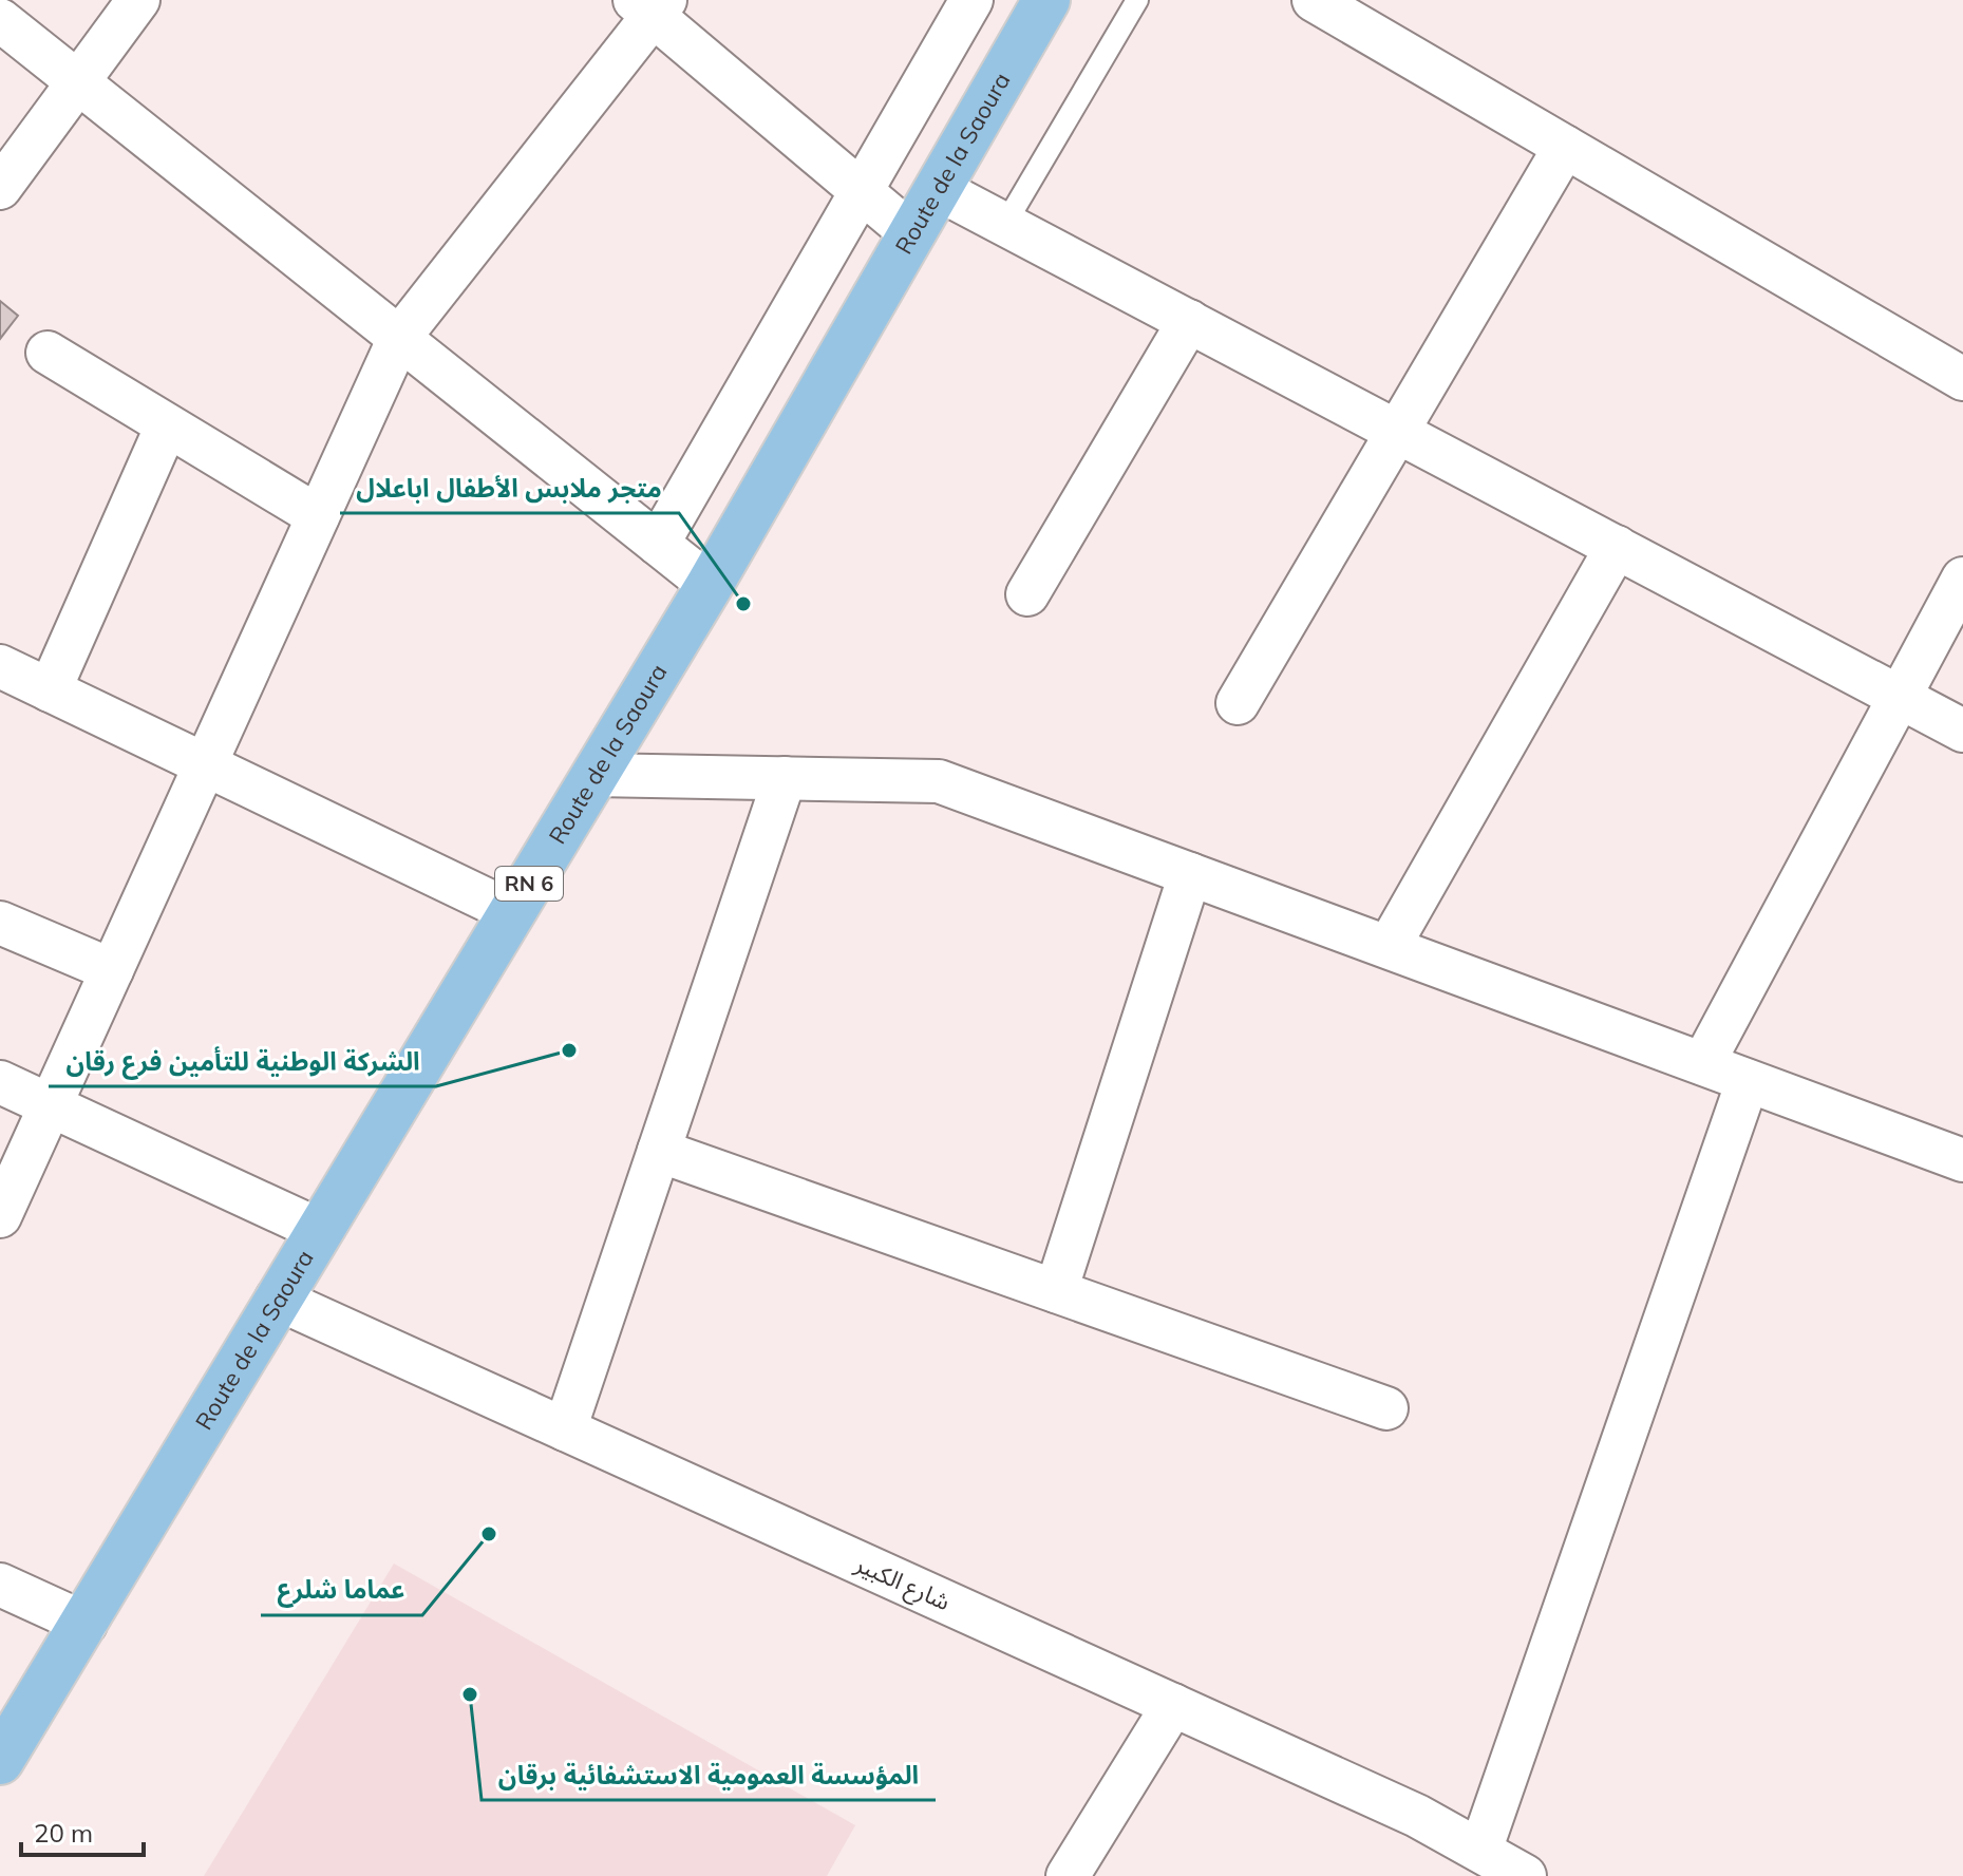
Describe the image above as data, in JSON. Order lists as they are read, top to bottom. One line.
{"streets":{"main road":["Route de la Saoura","RN 6"],"street":["شارع الكبير"]},"crossings":[["Route de la Saoura","شارع الكبير"]],"places":["متجر ملابس الأطفال اباعلال","الشركة الوطنية للتأمين فرع رقان","عماما شلرع","المؤسسة العمومية الاستشفائية برقان"],"scale_bar":"20 m"}
